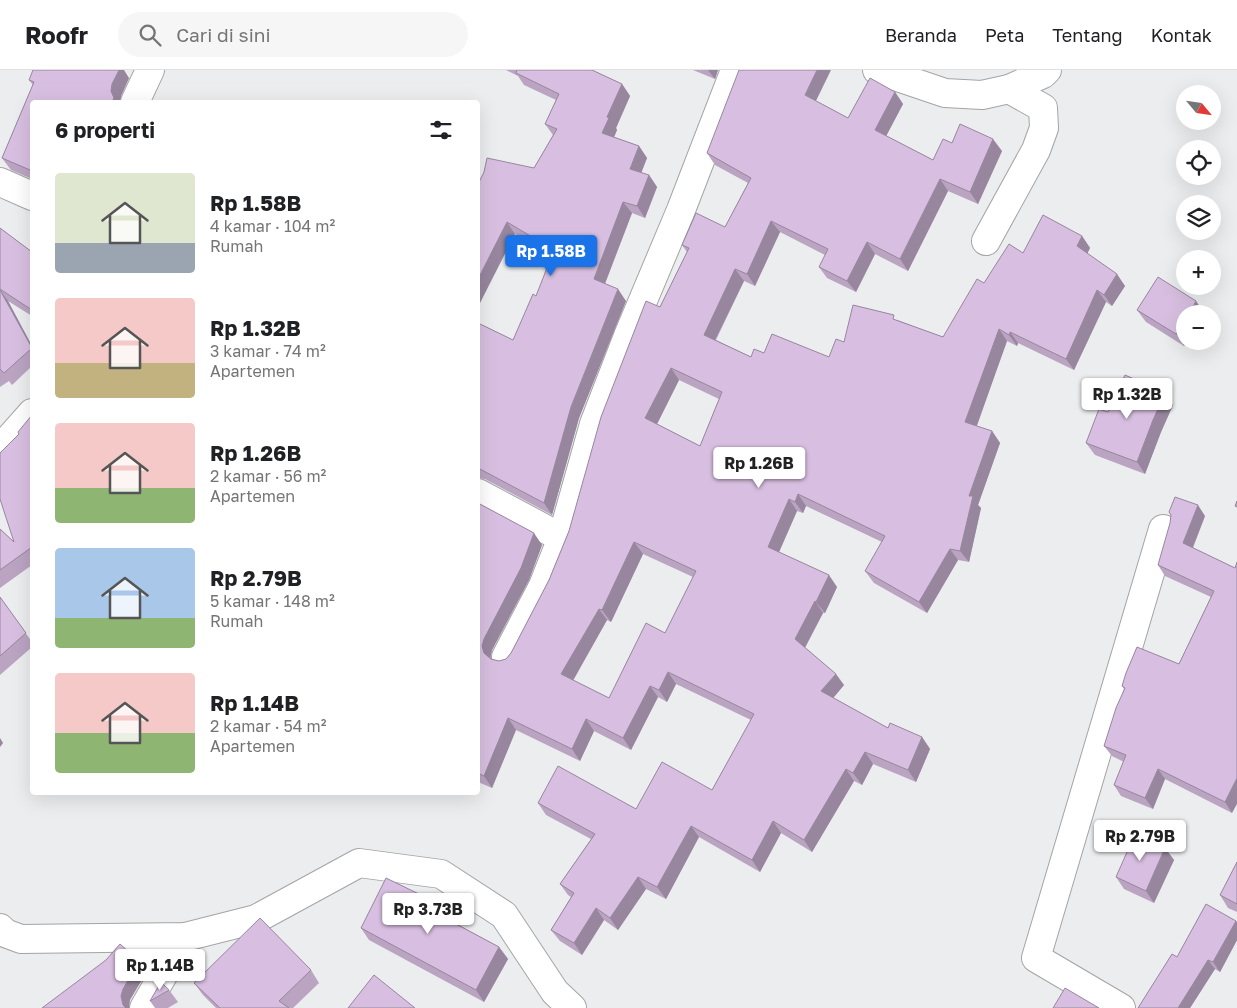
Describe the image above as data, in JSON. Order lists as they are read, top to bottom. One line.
{"north":"bottom right","page":{"header":"Roofr","search":"Cari di sini","nav":["Beranda","Peta","Tentang","Kontak"],"map_buttons":["+","−"],"heading":"6 properti","list":[{"name":"Rp 1.58B","note":"4 kamar · 104 m² · Rumah"},{"name":"Rp 1.32B","note":"3 kamar · 74 m² · Apartemen"},{"name":"Rp 1.26B","note":"2 kamar · 56 m² · Apartemen"},{"name":"Rp 2.79B","note":"5 kamar · 148 m² · Rumah"},{"name":"Rp 1.14B","note":"2 kamar · 54 m² · Apartemen"}],"price":["Rp 1.58B","Rp 1.32B","Rp 1.26B","Rp 2.79B","Rp 3.73B","Rp 1.14B"]}}
